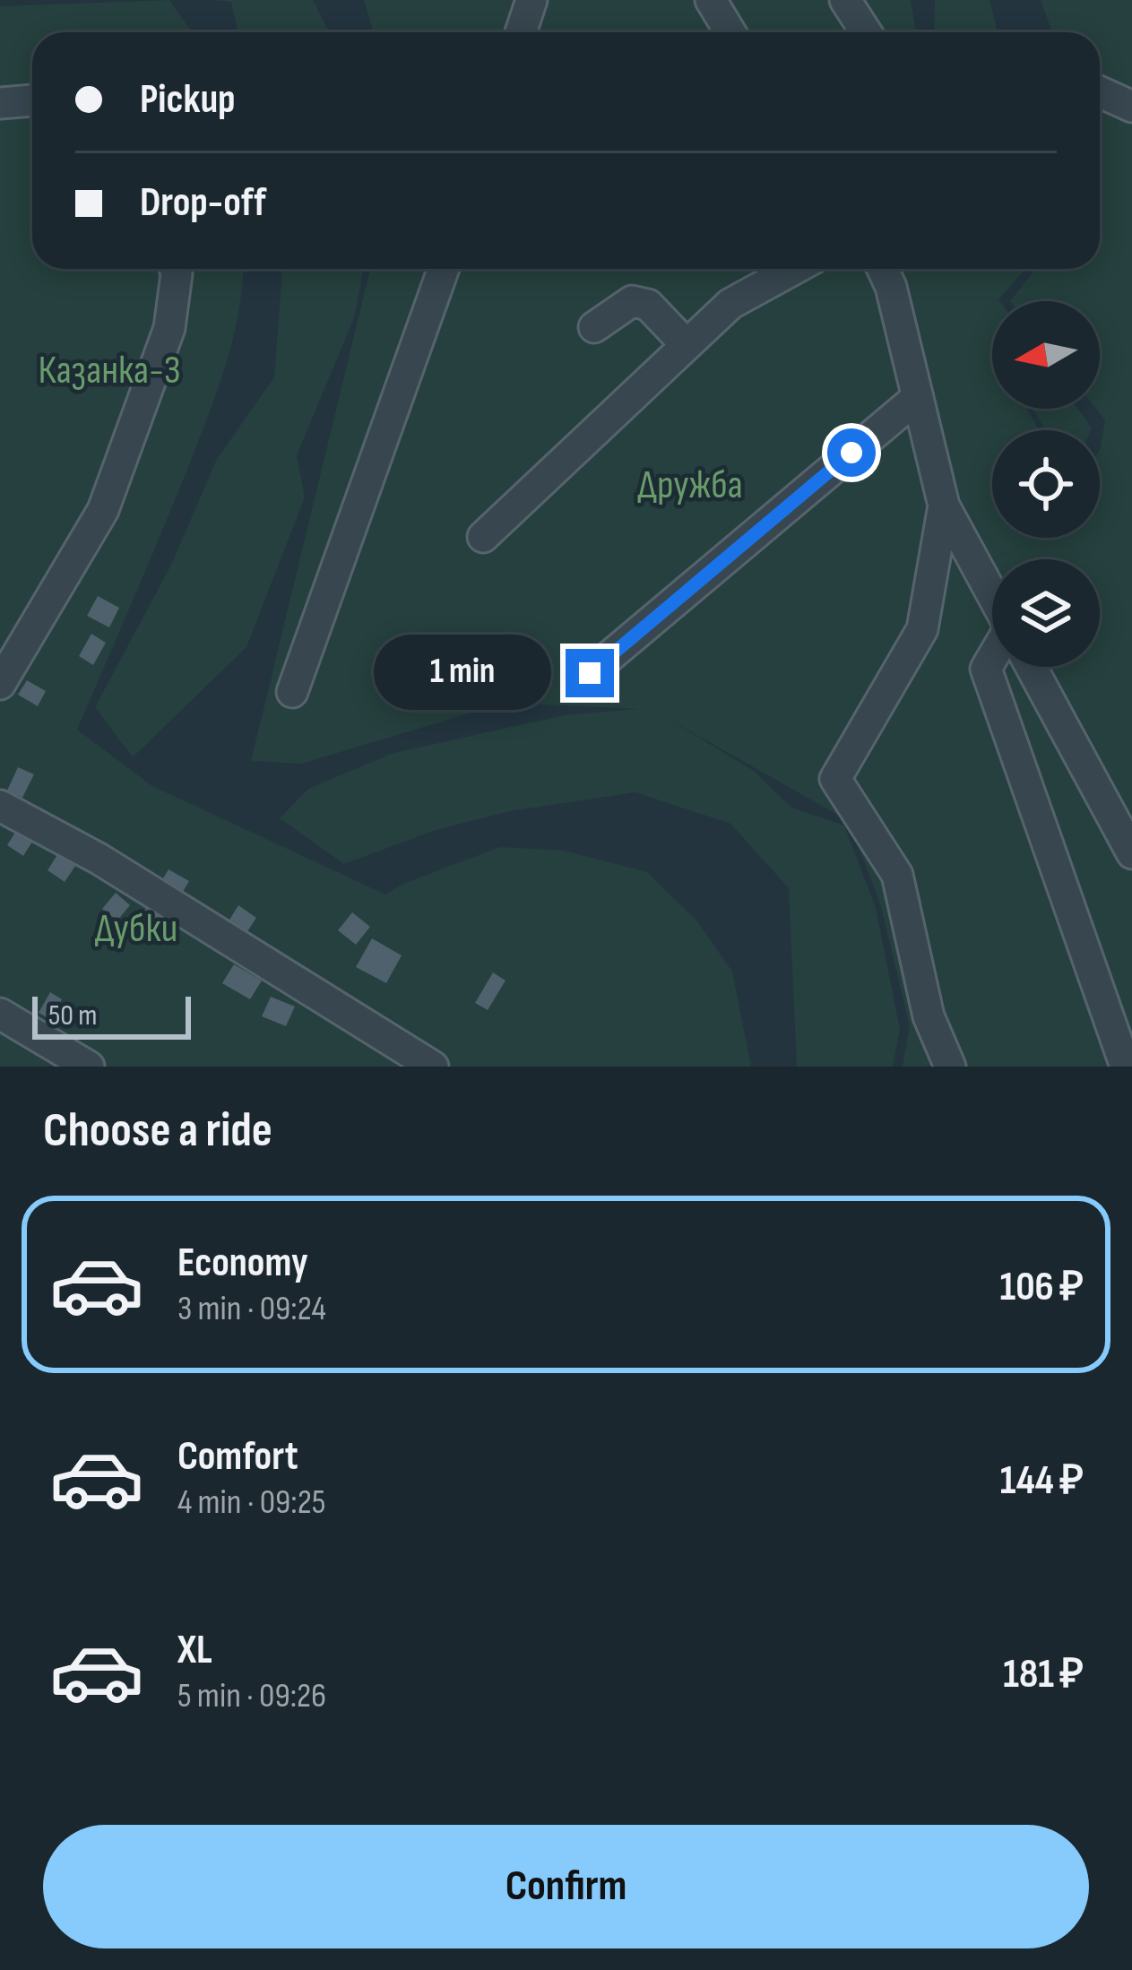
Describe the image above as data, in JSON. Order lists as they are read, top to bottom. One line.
{"parks":["Казанка-3","Дружба","Дубки"],"scale_bar":"50 m","north":"left","page":{"banner":["Pickup","Drop-off"],"bubble":"1 min","scale":"50 m","heading":"Choose a ride","list":[{"name":"Economy","note":"3 min · 09:24","value":"106 ₽"},{"name":"Comfort","note":"4 min · 09:25","value":"144 ₽"},{"name":"XL","note":"5 min · 09:26","value":"181 ₽"}],"buttons":"Confirm"}}
